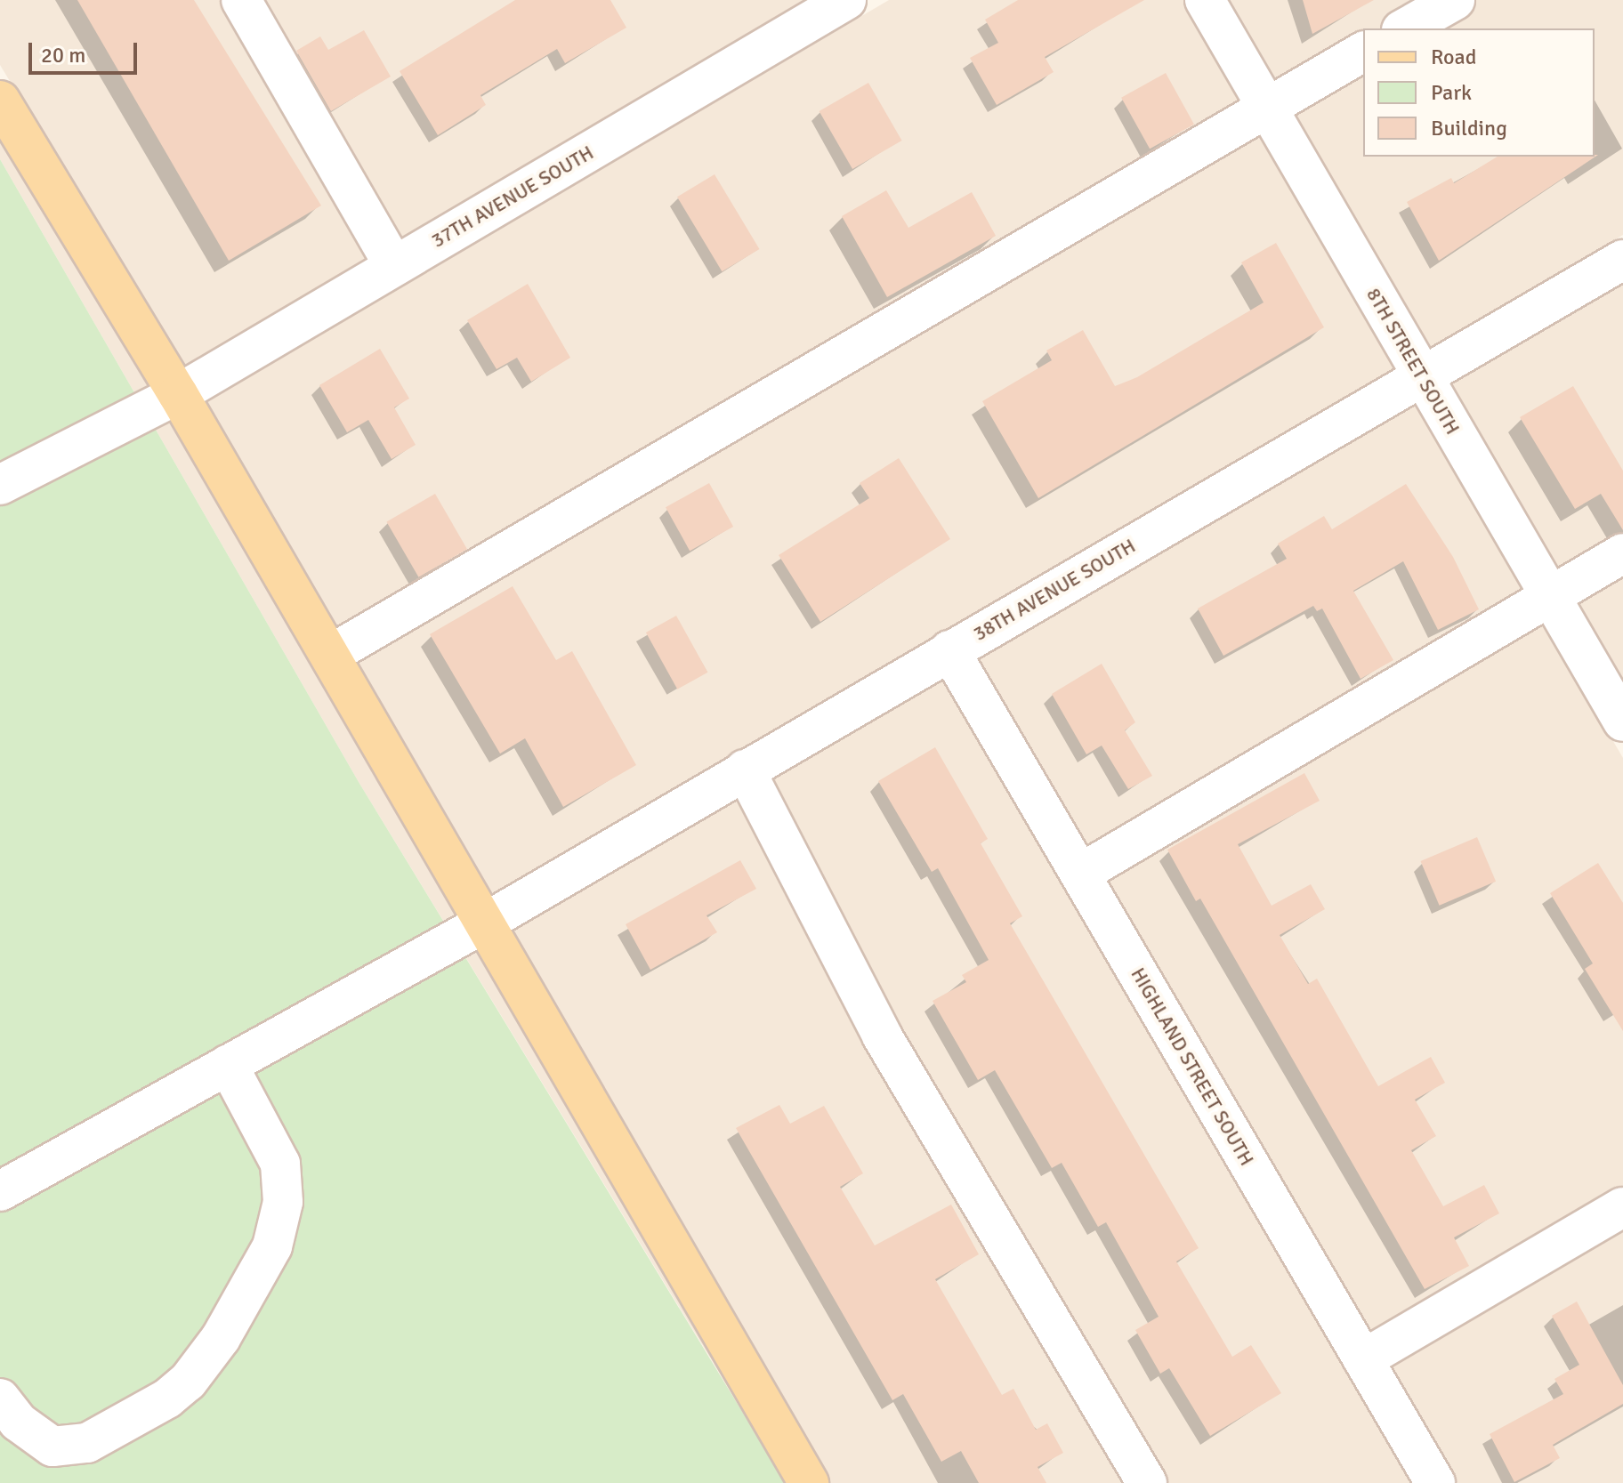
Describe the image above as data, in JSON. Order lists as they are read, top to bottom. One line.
{"streets":{"street":["37TH AVENUE SOUTH","8TH STREET SOUTH","38TH AVENUE SOUTH","HIGHLAND STREET SOUTH"]},"crossings":[["8TH STREET SOUTH","38TH AVENUE SOUTH"],["38TH AVENUE SOUTH","HIGHLAND STREET SOUTH"]],"legend":["Road","Park","Building"],"scale_bar":"20 m"}
